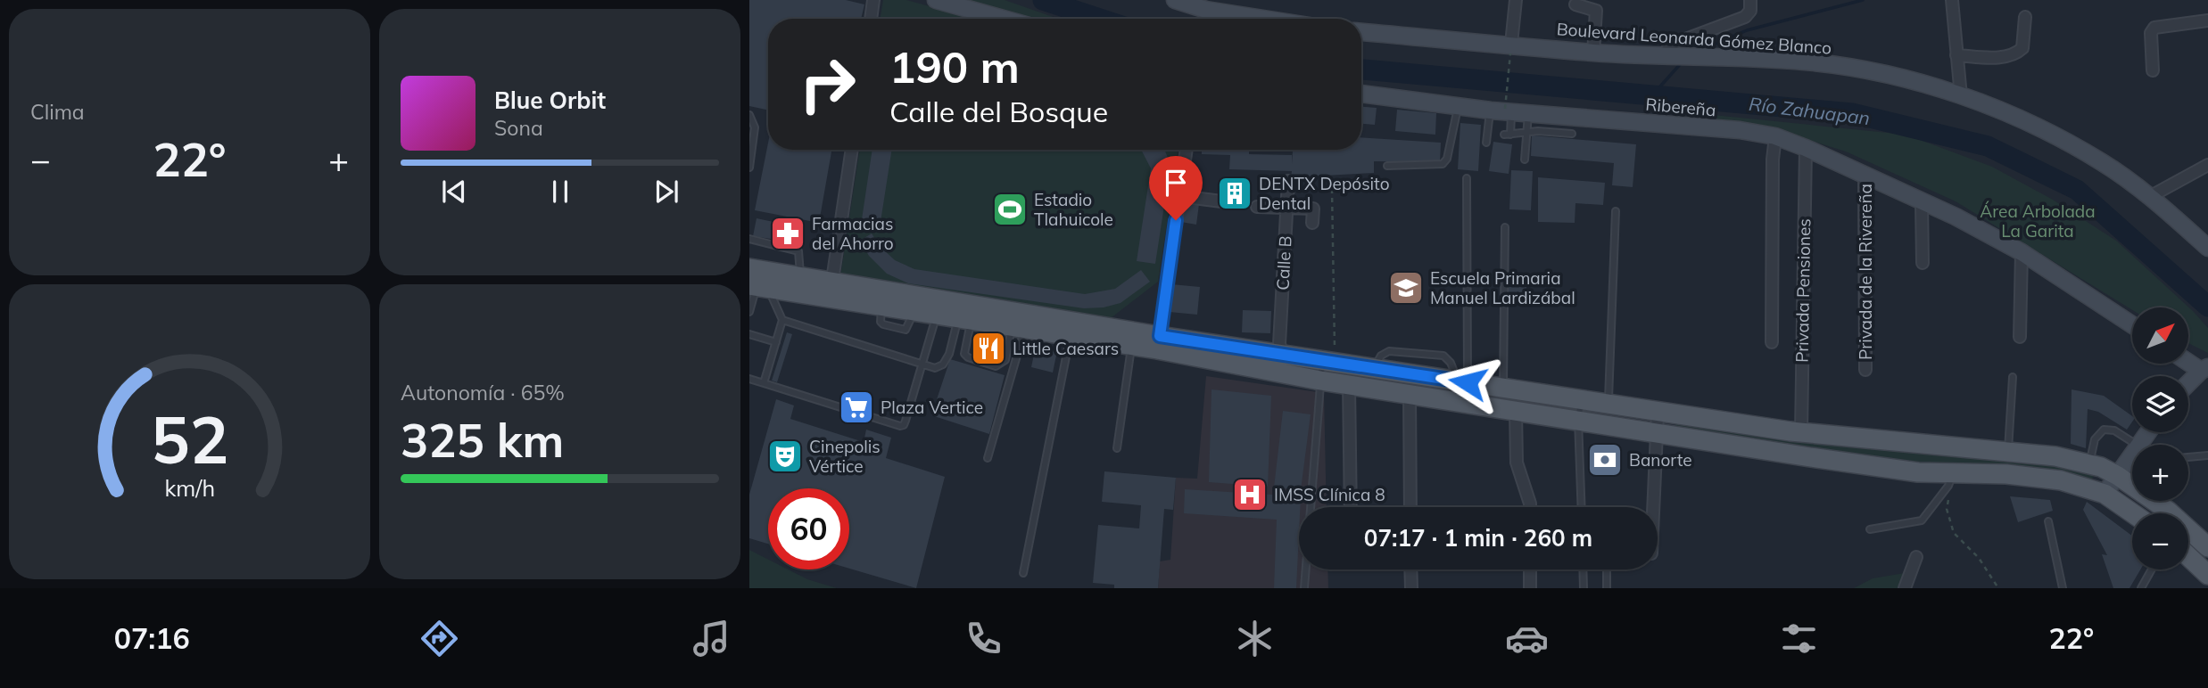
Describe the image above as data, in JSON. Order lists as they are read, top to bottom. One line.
{"streets":{"street":["Boulevard Leonarda Gómez Blanco","Ribereña","Calle B","Privada de la Rivereña","Privada Pensiones"]},"crossings":[["Ribereña","Privada de la Rivereña"],["Ribereña","Privada Pensiones"]],"water":["Río Zahuapan"],"parks":["Área Arbolada La Garita"],"places":{"building":["DENTX Depósito Dental"],"sports":["Estadio Tlahuicole"],"pharmacy":["Farmacias del Ahorro"],"school or university":["Escuela Primaria Manuel Lardizábal"],"restaurant":["Little Caesars"],"supermarket":["Plaza Vertice"],"theatre":["Cinepolis Vértice"],"bank":["Banorte"],"hospital":["IMSS Clínica 8"]},"north":"top right","page":{"tile":["Clima",["Autonomía · 65%","325 km"]],"turn":["190 m","Calle del Bosque"],"song":["Blue Orbit","Sona"],"heat":["−","22°","+"],"map_buttons":["+","−"],"limit":"60","trip":"07:17 · 1 min · 260 m","tabs":["07:16","22°"],"gauge":["52","km/h"]}}
